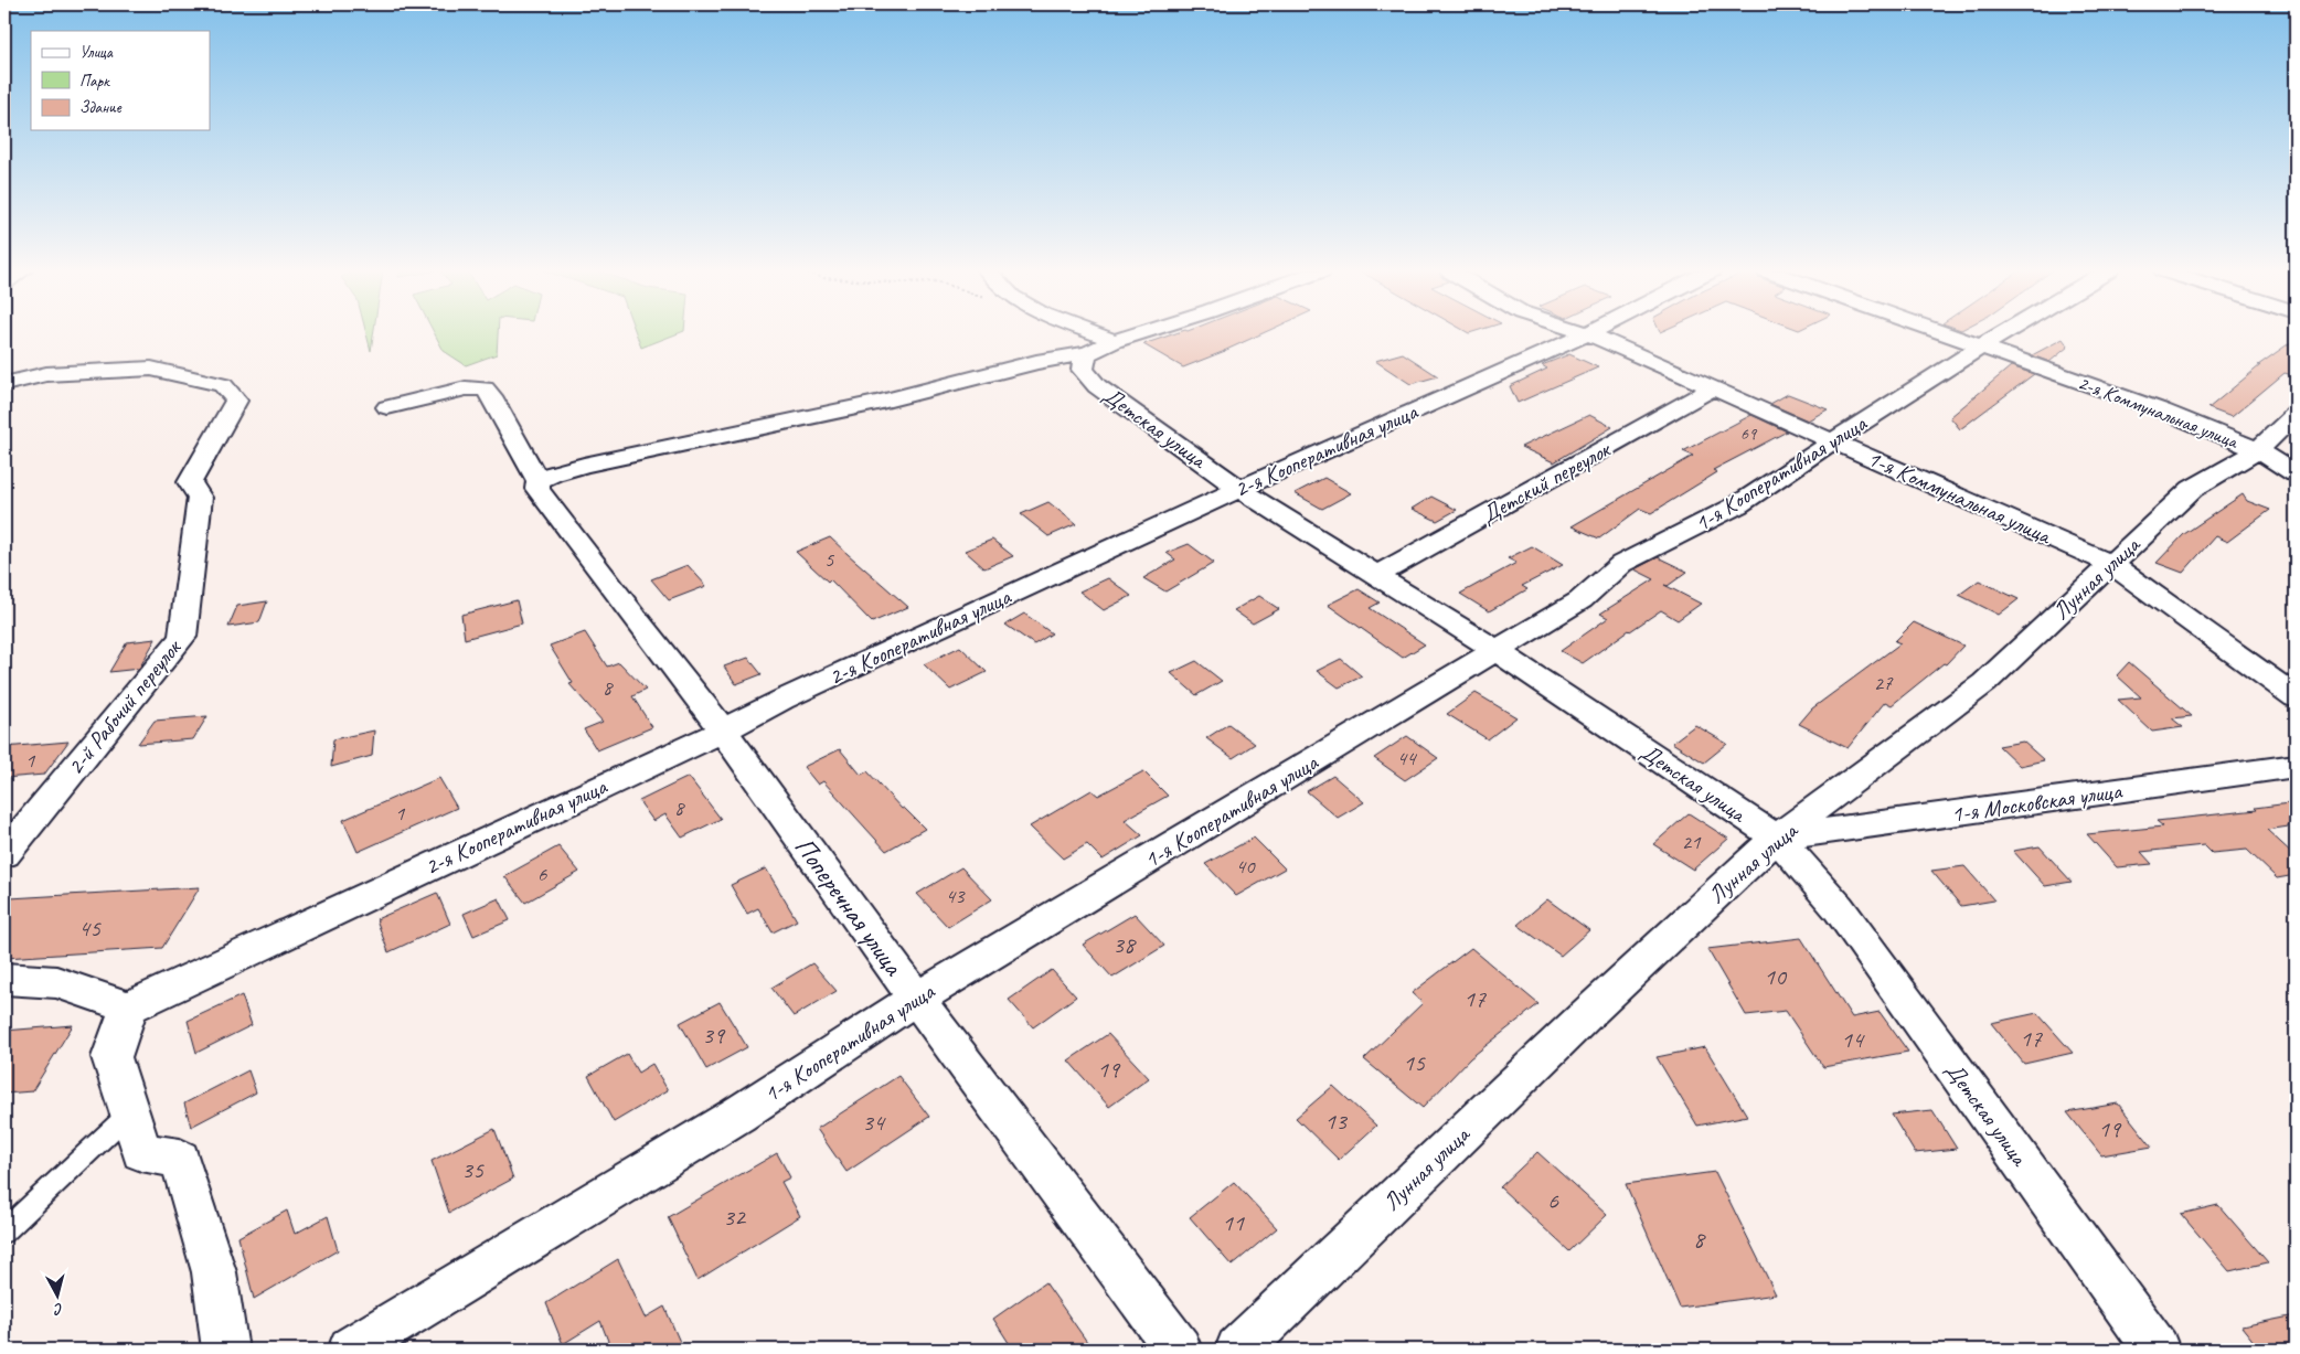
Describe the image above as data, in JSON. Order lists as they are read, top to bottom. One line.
{"streets":{"street":["2-я Коммунальная улица","Детская улица","2-я Кооперативная улица","1-я Кооперативная улица","Детский переулок","1-я Коммунальная улица","Лунная улица","2-й Рабочий переулок","1-я Московская улица","Поперечная улица"]},"crossings":[["2-я Коммунальная улица","1-я Кооперативная улица"],["2-я Коммунальная улица","Лунная улица"],["Детская улица","2-я Кооперативная улица"],["Детская улица","1-я Кооперативная улица"],["Детская улица","Детский переулок"],["Детская улица","Лунная улица"],["Детская улица","1-я Московская улица"],["2-я Кооперативная улица","1-я Коммунальная улица"],["2-я Кооперативная улица","Поперечная улица"],["1-я Кооперативная улица","1-я Коммунальная улица"],["1-я Кооперативная улица","Поперечная улица"],["Детский переулок","1-я Коммунальная улица"],["1-я Коммунальная улица","Лунная улица"],["Лунная улица","1-я Московская улица"]],"house_numbers":["69","5","27","8","44","1","8","1","21","40","6","43","45","38","10","17","39","17","14","15","19","13","34","19","35","6","32","11","8"],"legend":["Улица","Парк","Здание"],"north":"bottom"}
